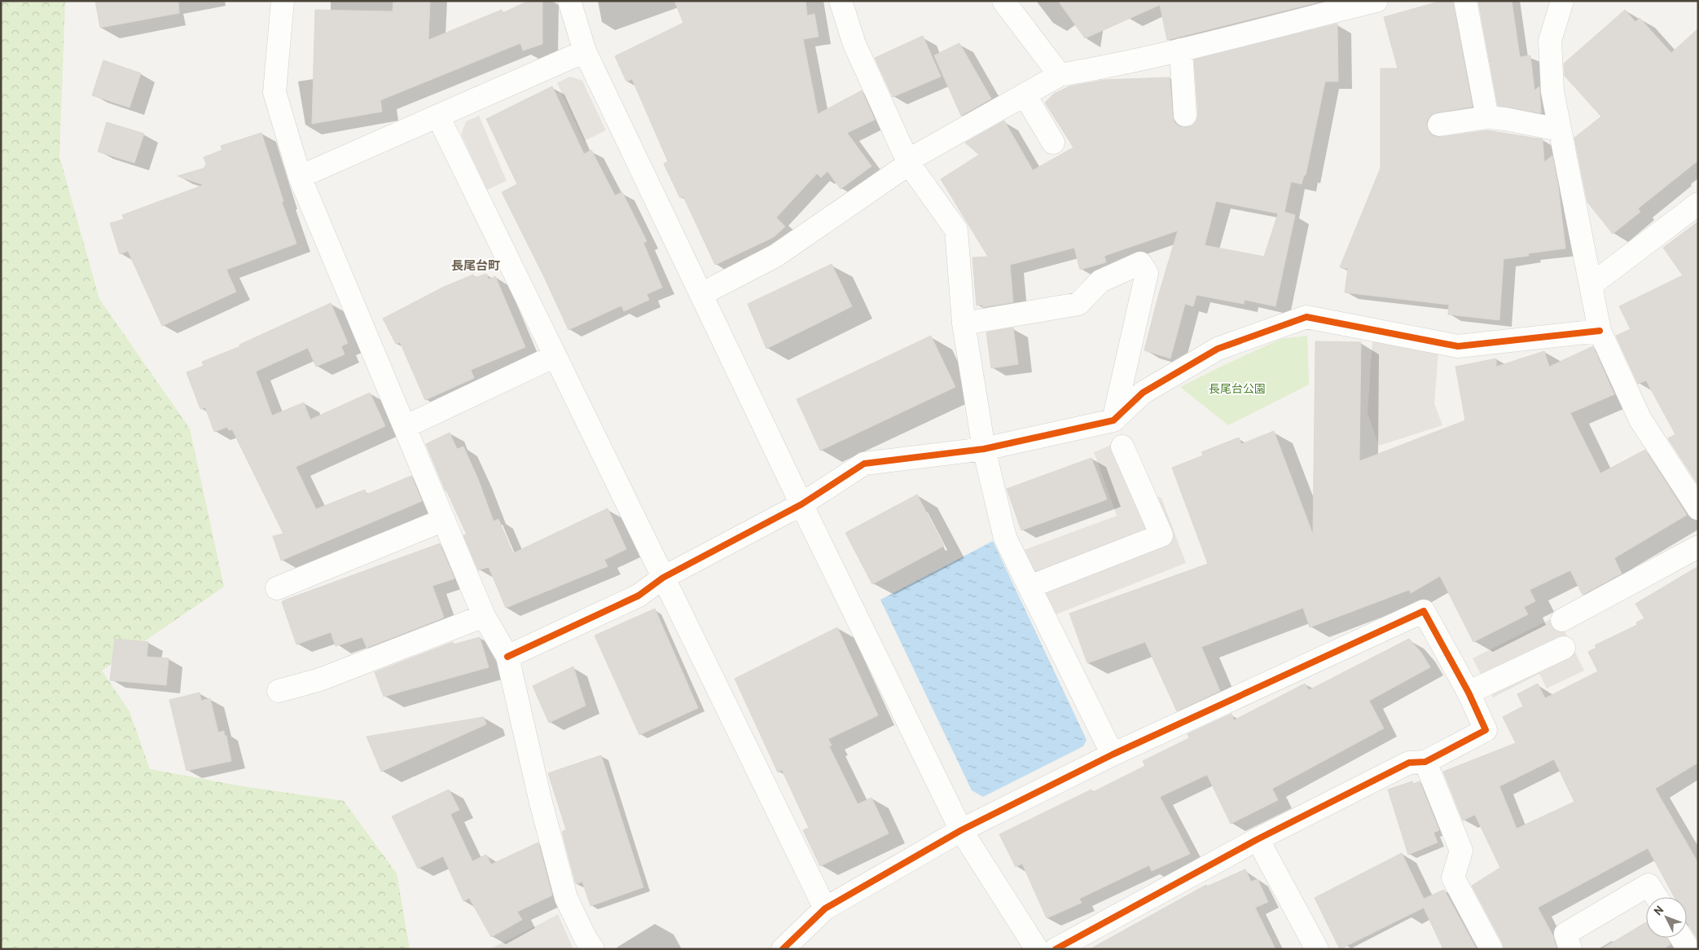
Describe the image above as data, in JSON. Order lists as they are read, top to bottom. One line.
{"districts":["長尾台町"],"parks":["長尾台公園"],"north":"top left"}
